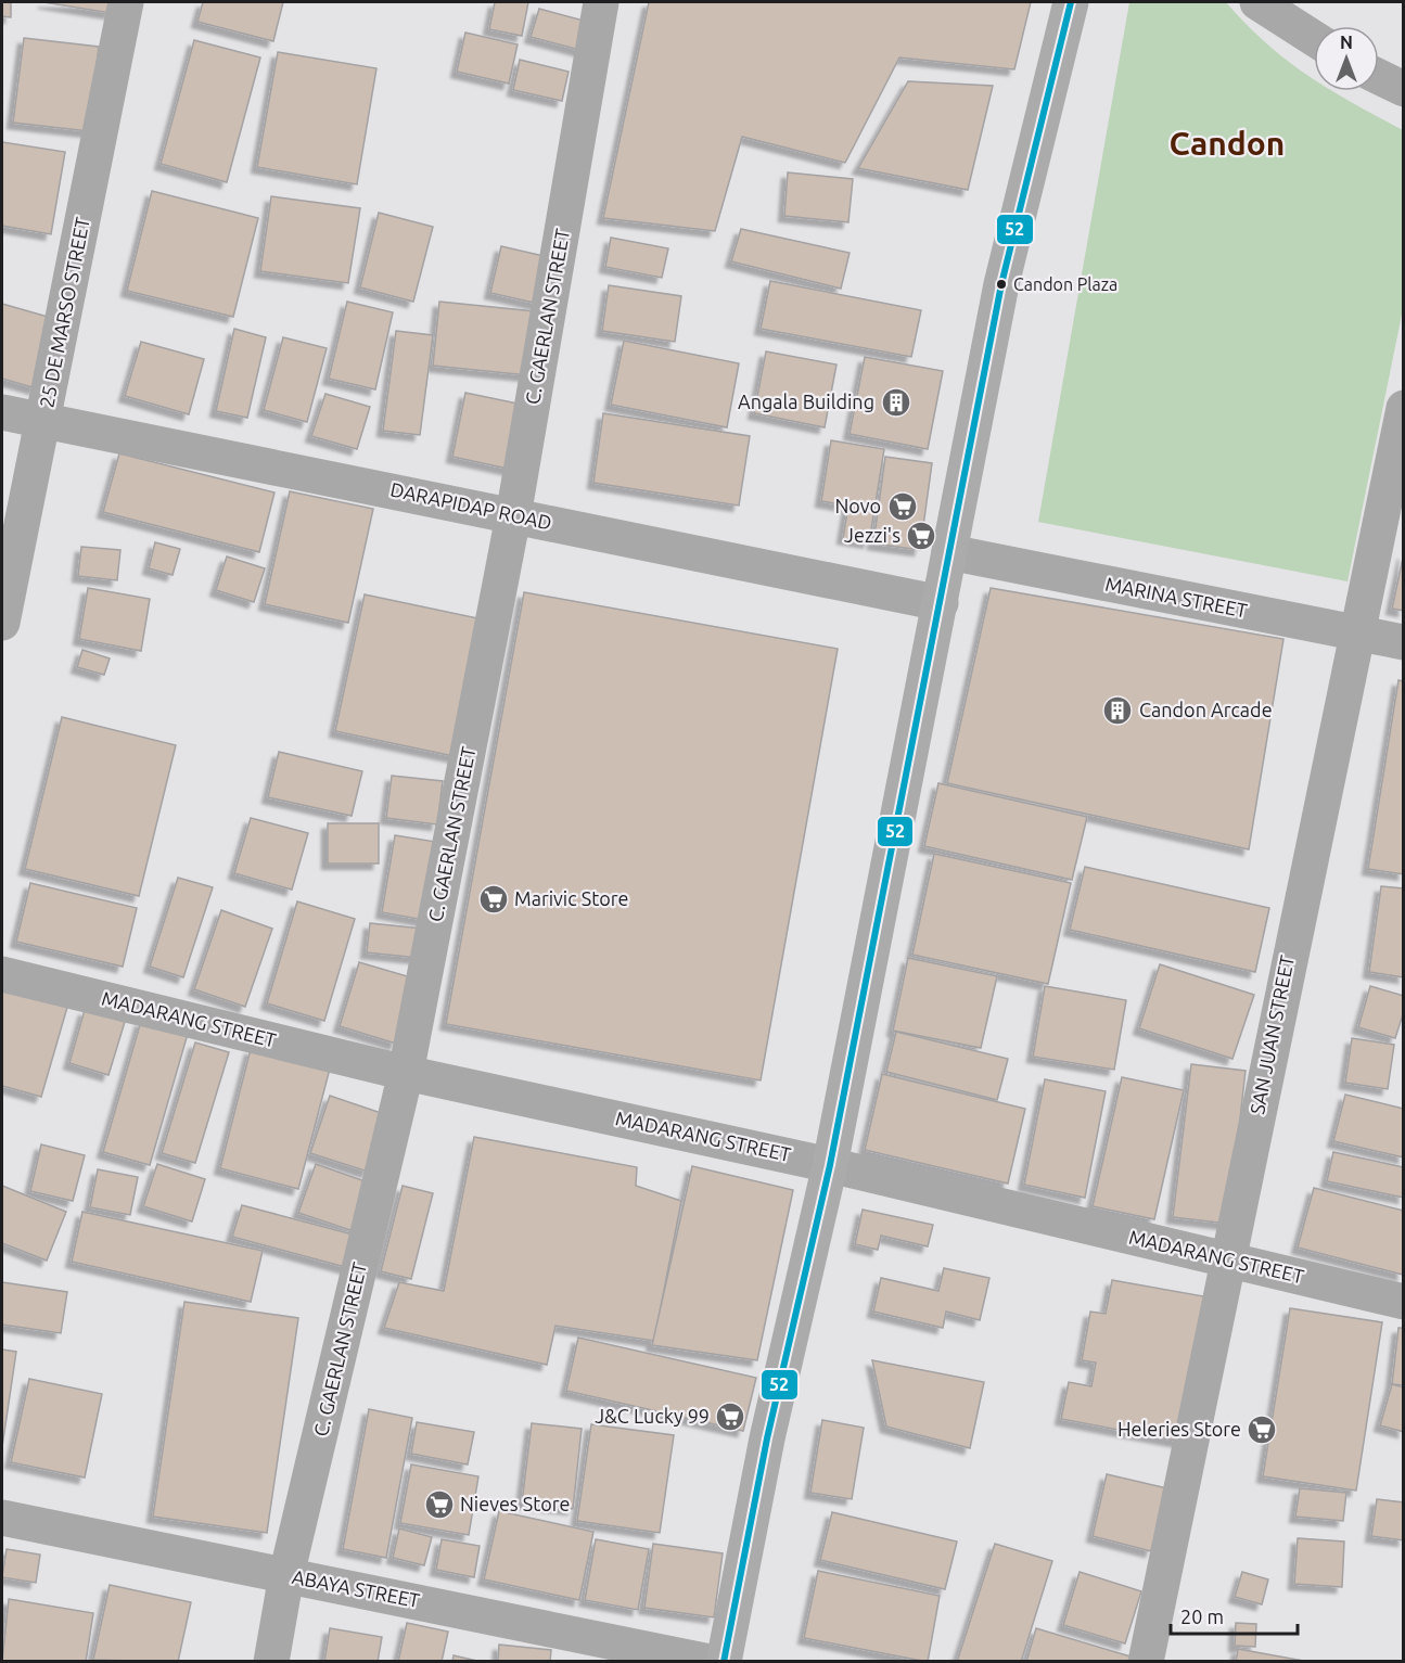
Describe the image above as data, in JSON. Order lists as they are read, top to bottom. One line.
{"streets":{"street":["25 DE MARSO STREET","C. GAERLAN STREET","DARAPIDAP ROAD","MARINA STREET","MADARANG STREET","SAN JUAN STREET","ABAYA STREET"]},"crossings":[["25 DE MARSO STREET","DARAPIDAP ROAD"],["C. GAERLAN STREET","DARAPIDAP ROAD"],["C. GAERLAN STREET","MADARANG STREET"],["C. GAERLAN STREET","ABAYA STREET"],["MARINA STREET","SAN JUAN STREET"],["MADARANG STREET","SAN JUAN STREET"]],"districts":["Candon"],"places":{"other":["Candon Plaza"],"building":["Angala Building","Candon Arcade"],"supermarket":["Novo","Jezzi's","Marivic Store","J&C Lucky 99","Heleries Store","Nieves Store"]},"lines":["transit line 52"],"scale_bar":"20 m","north":"top"}
